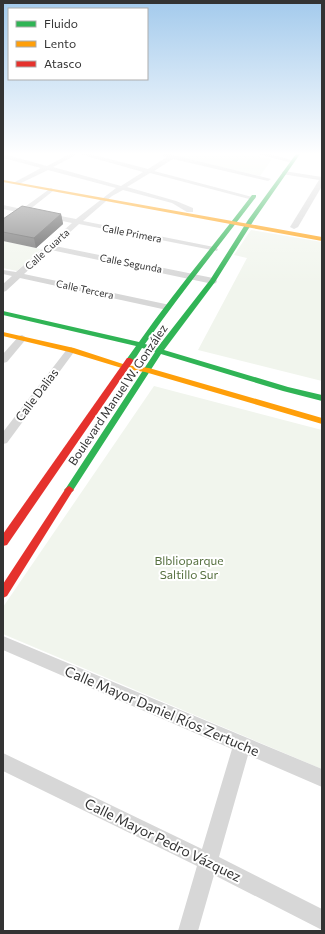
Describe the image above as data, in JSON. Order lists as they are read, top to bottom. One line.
{"streets":{"street":["Calle Primera","Calle Cuarta","Calle Segunda","Calle Tercera","Calle Dalias","Boulevard Manuel W. González","Calle Mayor Daniel Ríos Zertuche","Calle Mayor Pedro Vázquez"]},"crossings":[["Calle Primera","Calle Cuarta"],["Calle Primera","Boulevard Manuel W. González"],["Calle Cuarta","Calle Segunda"],["Calle Cuarta","Calle Tercera"],["Calle Segunda","Boulevard Manuel W. González"],["Calle Tercera","Boulevard Manuel W. González"]],"parks":["Blblioparque Saltillo Sur"],"legend":["Fluido","Lento","Atasco"]}
